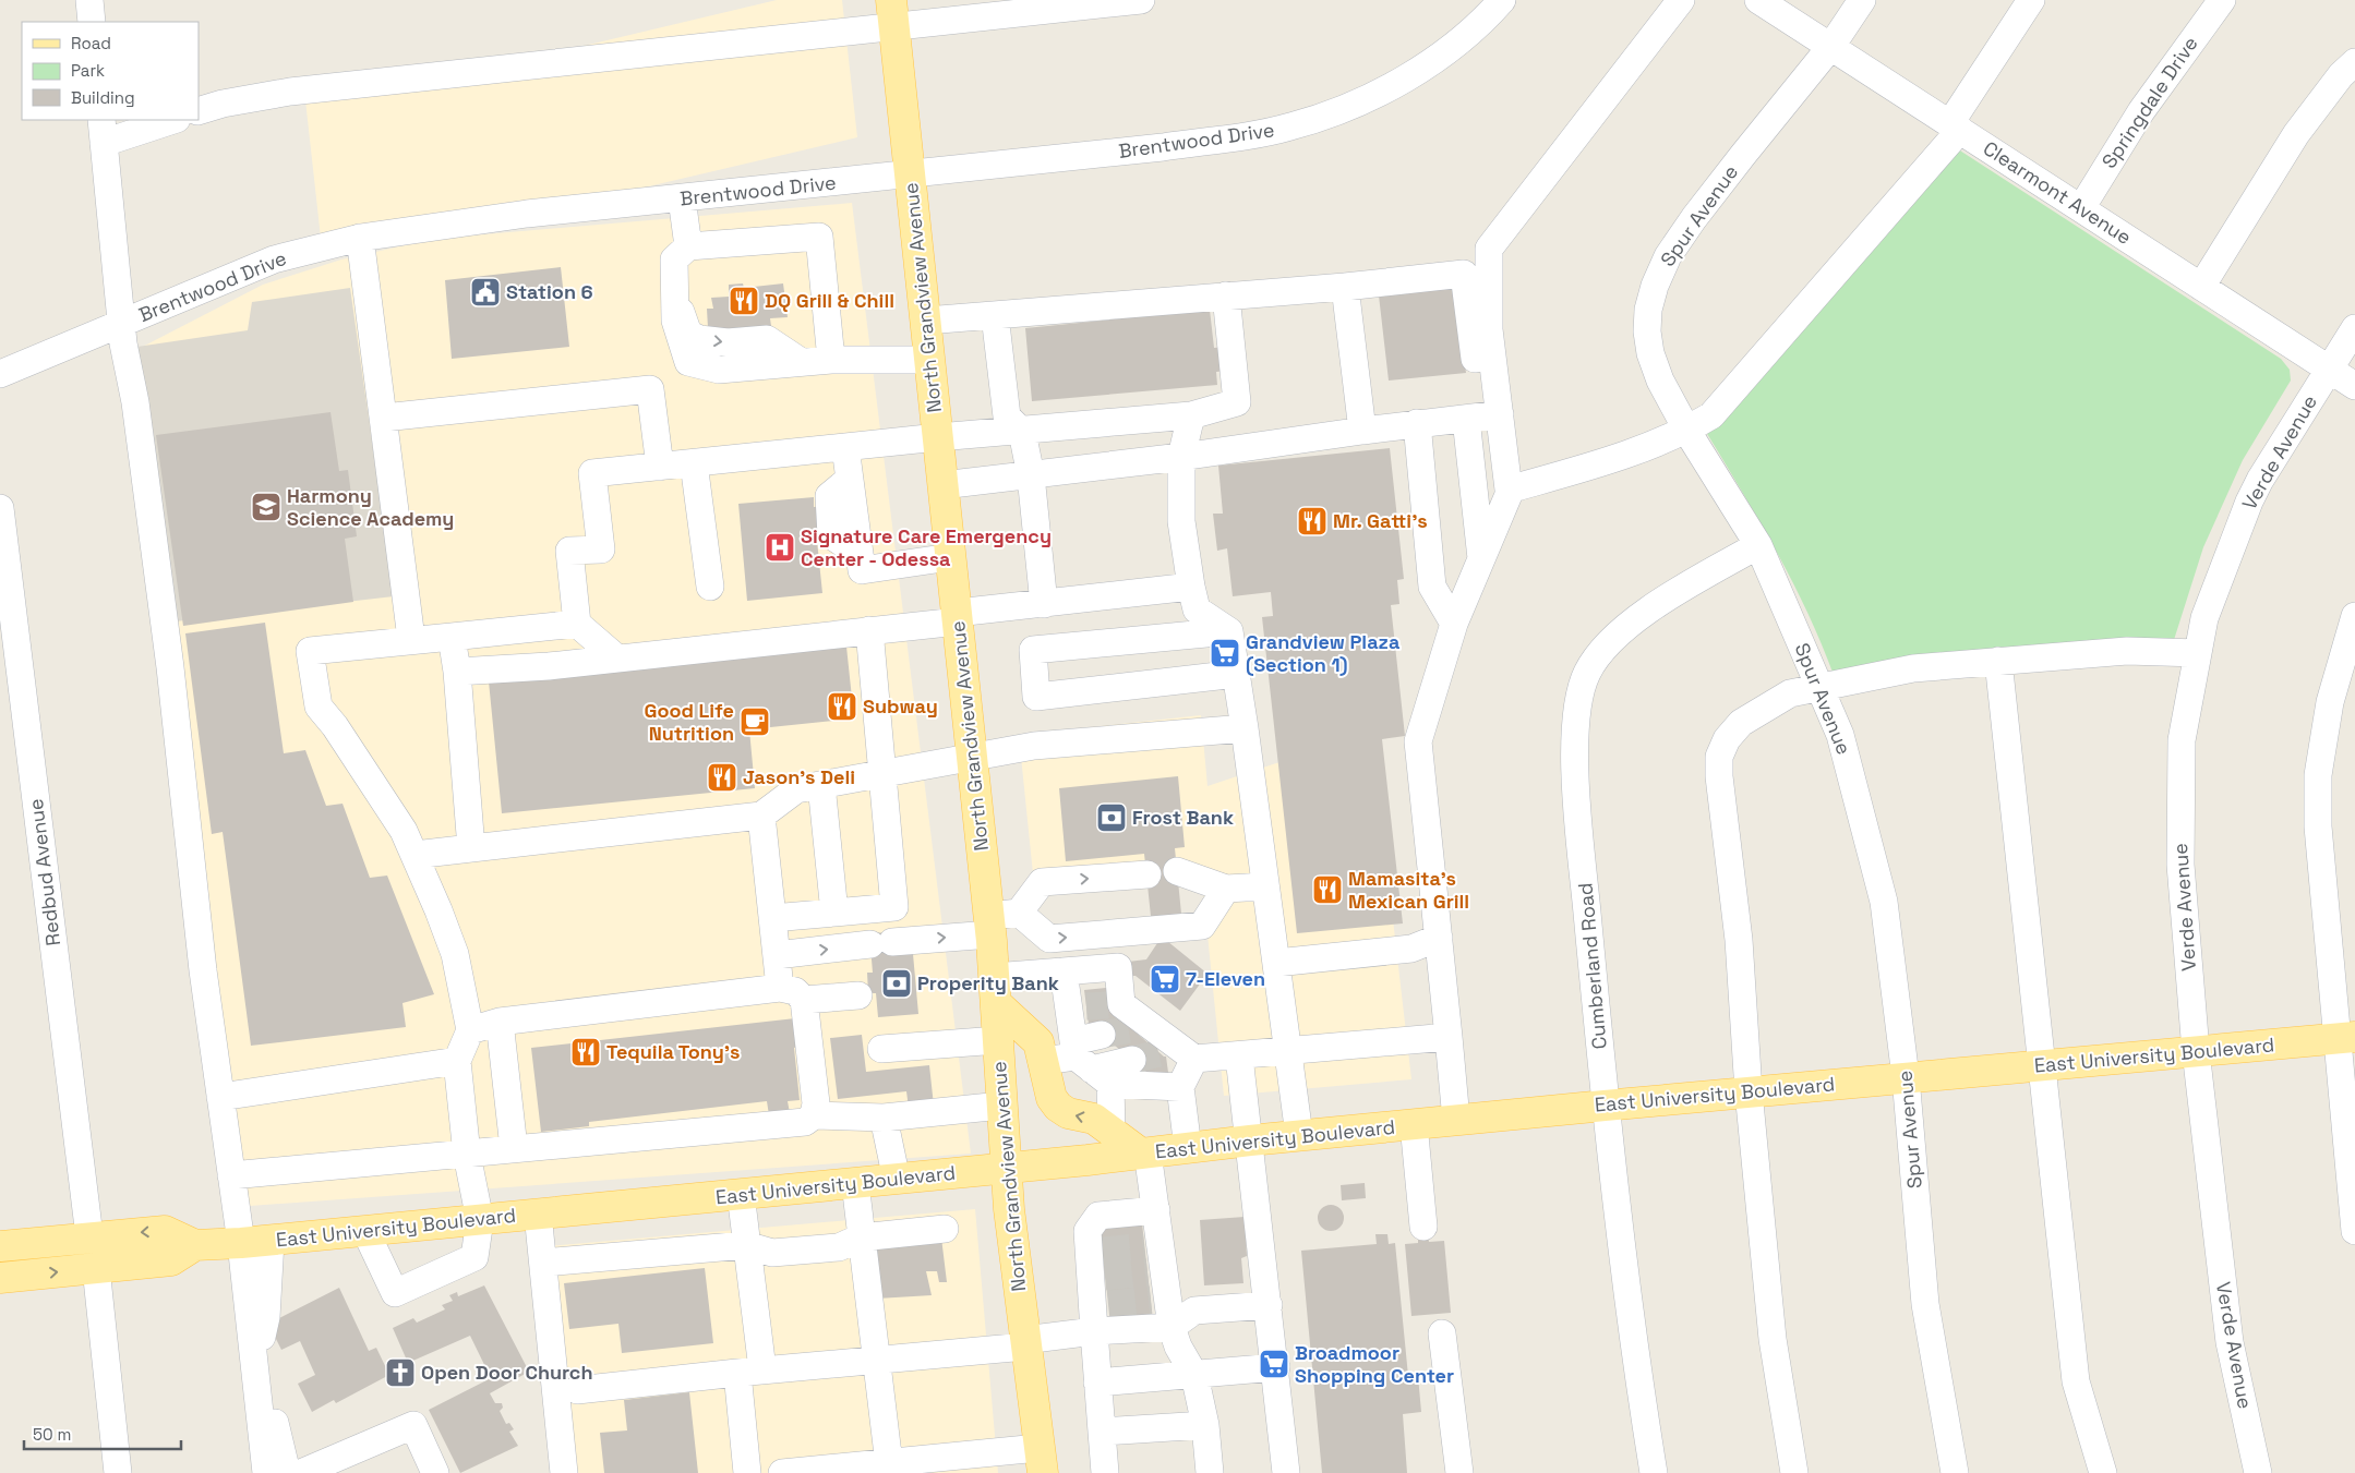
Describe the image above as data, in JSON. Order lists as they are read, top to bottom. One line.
{"streets":{"main road":["North Grandview Avenue","East University Boulevard"],"street":["Springdale Drive","Brentwood Drive","Clearmont Avenue","Spur Avenue","Verde Avenue","Redbud Avenue","Cumberland Road"]},"crossings":[["Springdale Drive","Clearmont Avenue"],["Brentwood Drive","North Grandview Avenue"],["Clearmont Avenue","Spur Avenue"],["Clearmont Avenue","Verde Avenue"],["Spur Avenue","Cumberland Road"],["Spur Avenue","East University Boulevard"],["North Grandview Avenue","East University Boulevard"],["Verde Avenue","East University Boulevard"],["Redbud Avenue","East University Boulevard"],["Cumberland Road","East University Boulevard"]],"places":{"public building":["Station 6"],"restaurant":["DQ Grill & Chill","Mr. Gatti's","Subway","Jason's Deli","Mamasita's Mexican Grill","Tequila Tony's"],"school or university":["Harmony Science Academy"],"hospital":["Signature Care Emergency Center - Odessa"],"supermarket":["Grandview Plaza (Section 1)","7-Eleven","Broadmoor Shopping Center"],"cafe":["Good Life Nutrition"],"bank":["Frost Bank","Properity Bank"],"church":["Open Door Church"]},"legend":["Road","Park","Building"],"scale_bar":"50 m"}
